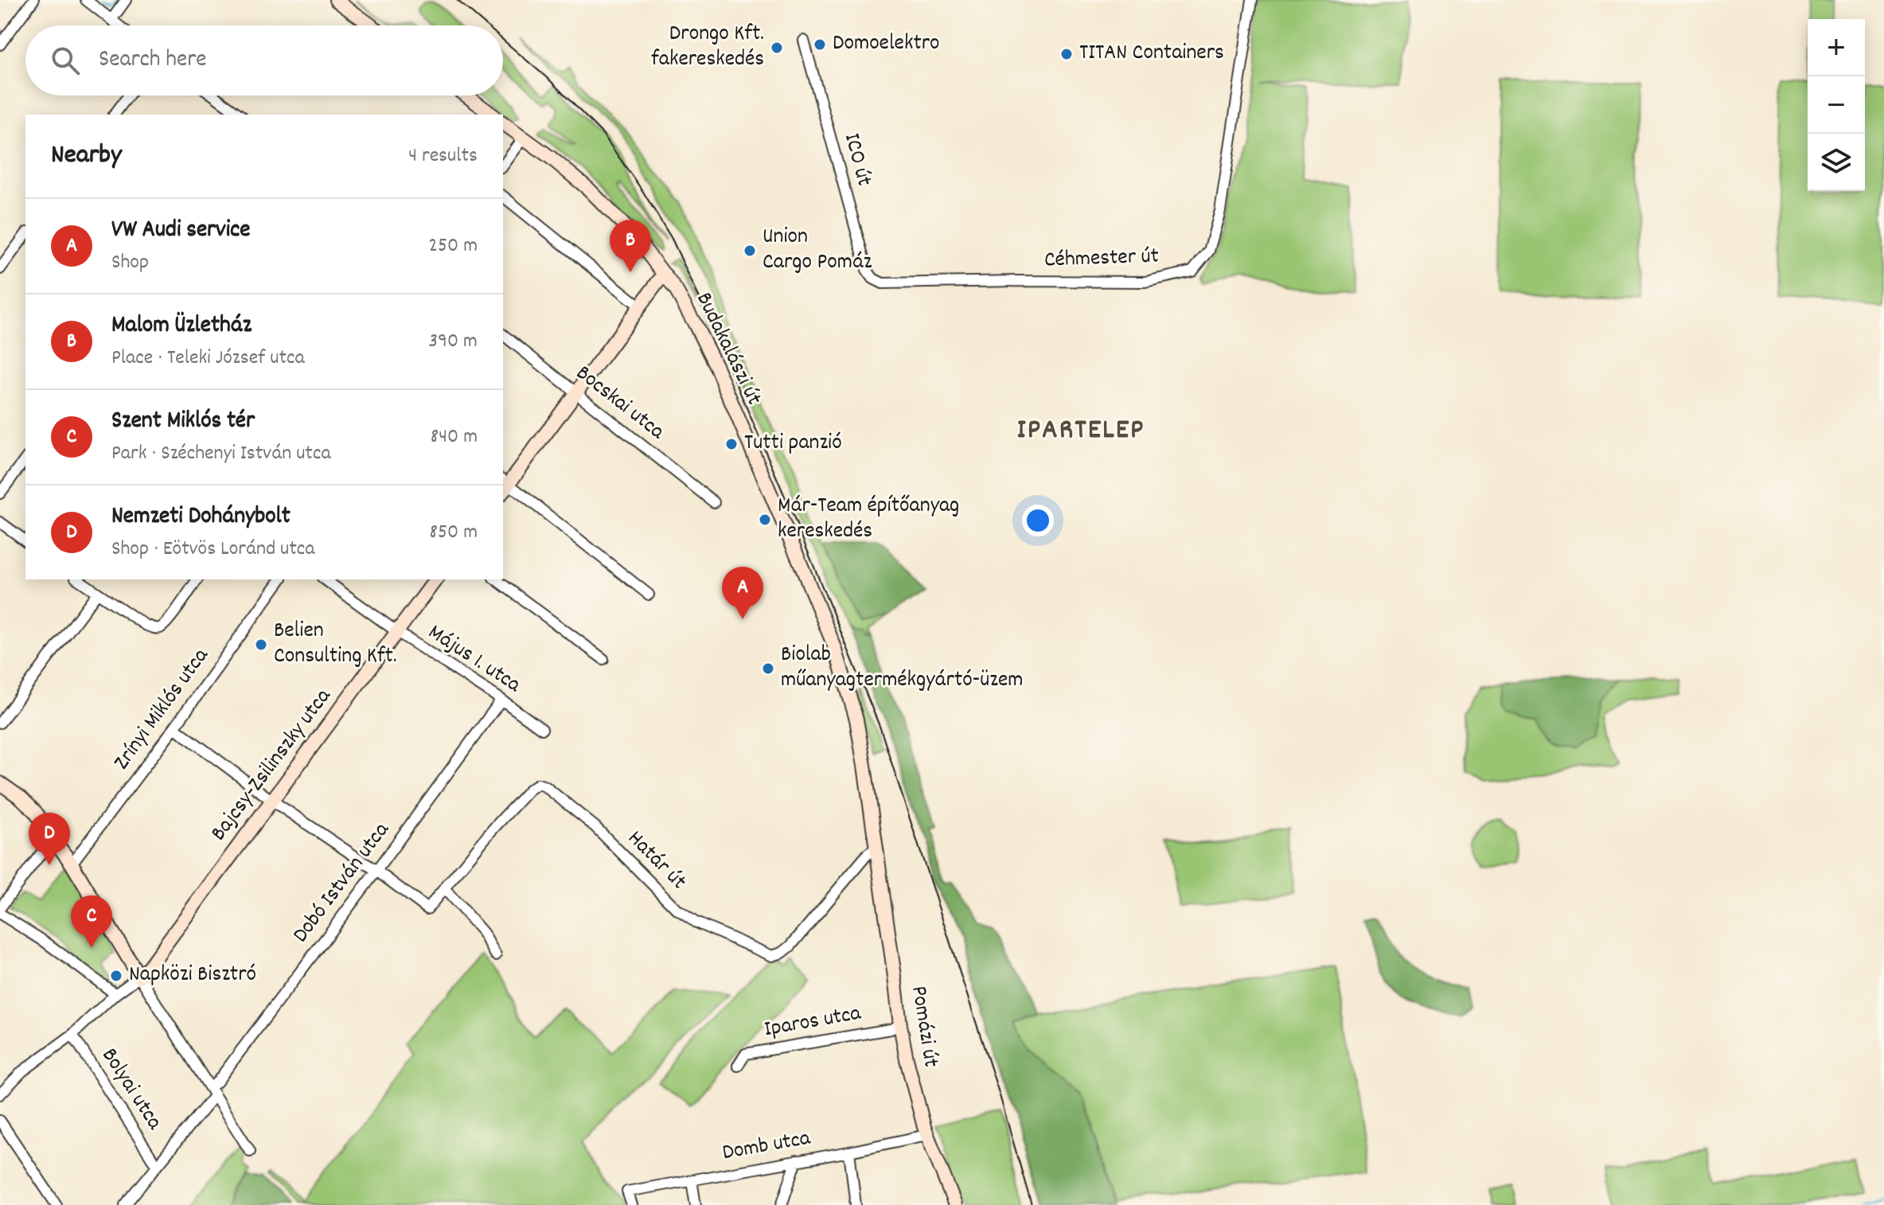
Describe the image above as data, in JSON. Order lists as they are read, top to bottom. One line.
{"streets":{"main road":["Budakalászi út","Bajcsy-Zsilinszky utca","Pomázi út"],"street":["ICO út","Céhmester út","Bocskai utca","Május 1. utca","Zrínyi Miklós utca","Határ út","Dobó István utca","Iparos utca","Bolyai utca","Domb utca"]},"crossings":[["ICO út","Céhmester út"],["Budakalászi út","Határ út"],["Budakalászi út","Pomázi út"],["Május 1. utca","Bajcsy-Zsilinszky utca"],["Május 1. utca","Dobó István utca"],["Határ út","Dobó István utca"],["Határ út","Pomázi út"],["Dobó István utca","Bolyai utca"],["Iparos utca","Pomázi út"],["Pomázi út","Domb utca"]],"districts":["IPARTELEP"],"places":["Domoelektro","Drongo Kft. fakereskedés","TITAN Containers","Union Cargo Pomáz","Tutti panzió","Már-Team építőanyag kereskedés","Belien Consulting Kft.","Biolab műanyagtermékgyártó-üzem","Napközi Bisztró"],"page":{"map_buttons":["+","−"],"search":"Search here","heading":["Nearby","4 results"],"list":[{"mark":"A","name":"VW Audi service","note":"Shop","value":"250 m"},{"mark":"B","name":"Malom Üzletház","note":"Place · Teleki József utca","value":"390 m"},{"mark":"C","name":"Szent Miklós tér","note":"Park · Széchenyi István utca","value":"840 m"},{"mark":"D","name":"Nemzeti Dohánybolt","note":"Shop · Eötvös Loránd utca","value":"850 m"}],"pins":["B","A","D","C"]}}
